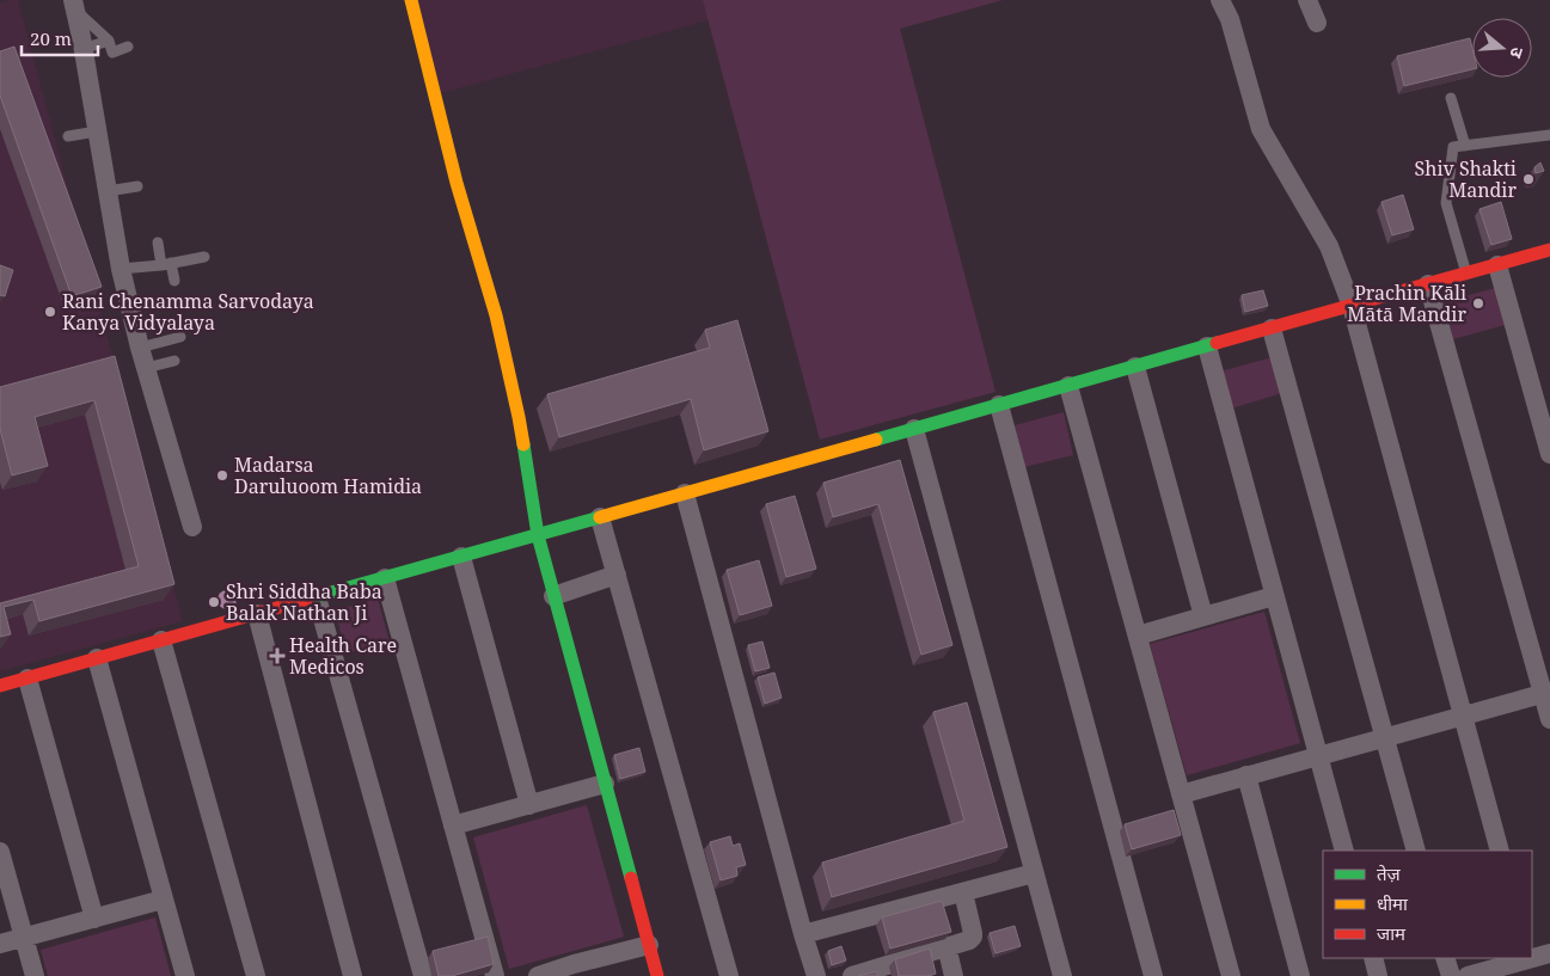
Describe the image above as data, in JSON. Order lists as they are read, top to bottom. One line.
{"places":{"other":["Shiv Shakti Mandir","Prachin Kāli Mātā Mandir","Rani Chenamma Sarvodaya Kanya Vidyalaya","Madarsa Daruluoom Hamidia","Shri Siddha Baba Balak Nathan Ji"],"health":["Health Care Medicos"]},"legend":["तेज़","धीमा","जाम"],"scale_bar":"20 m","north":"right"}
